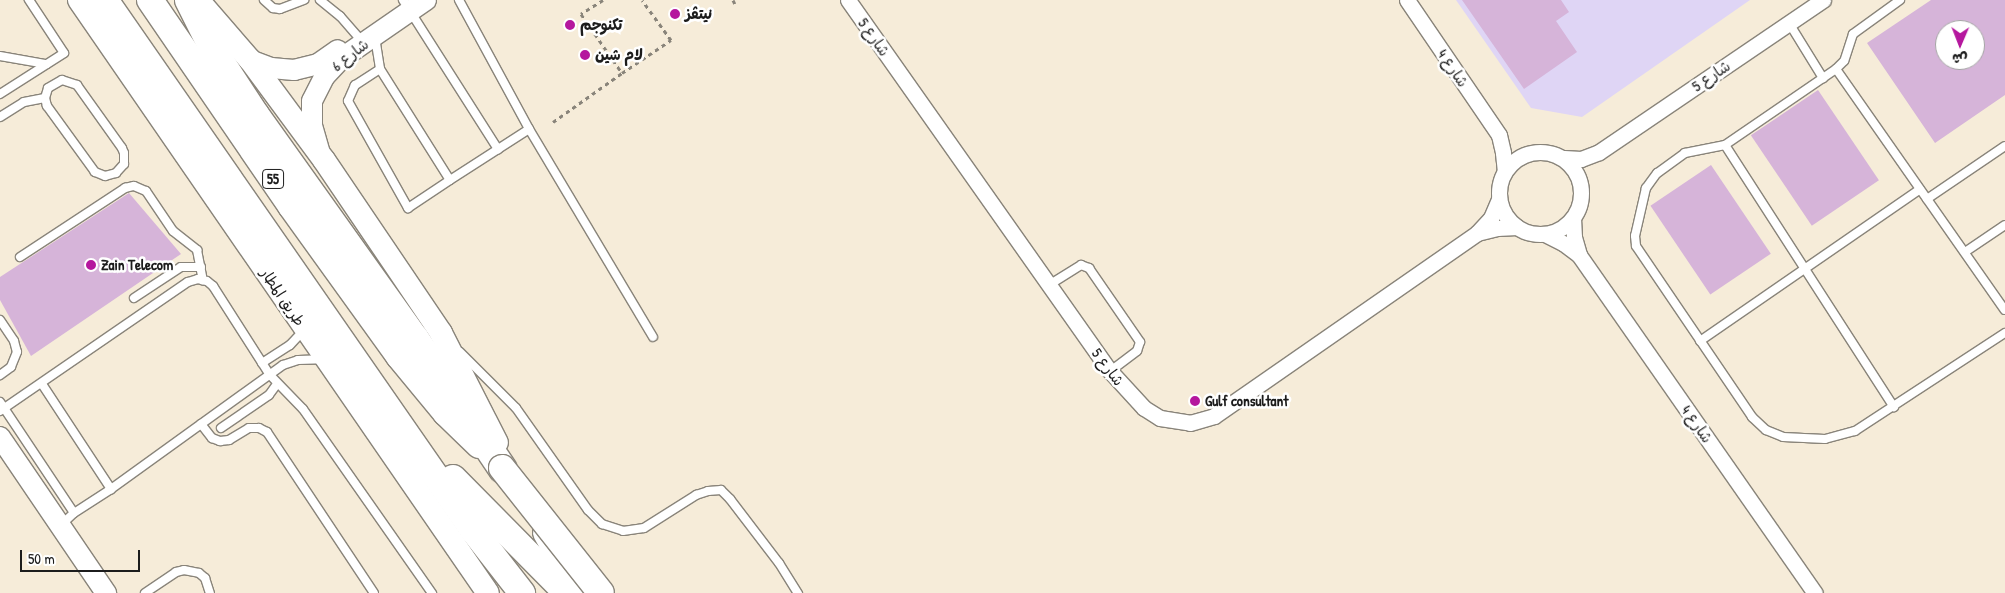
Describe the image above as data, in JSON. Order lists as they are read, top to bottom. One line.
{"streets":{"highway":["55","طريق المطار"],"street":["شارع 5","شارع 6","شارع 4"]},"crossings":[["شارع 5","شارع 4"]],"places":["نيتڤز","تكنوجم","لام شين","Zain Telecom","Gulf consultant"],"scale_bar":"50 m","north":"bottom"}
